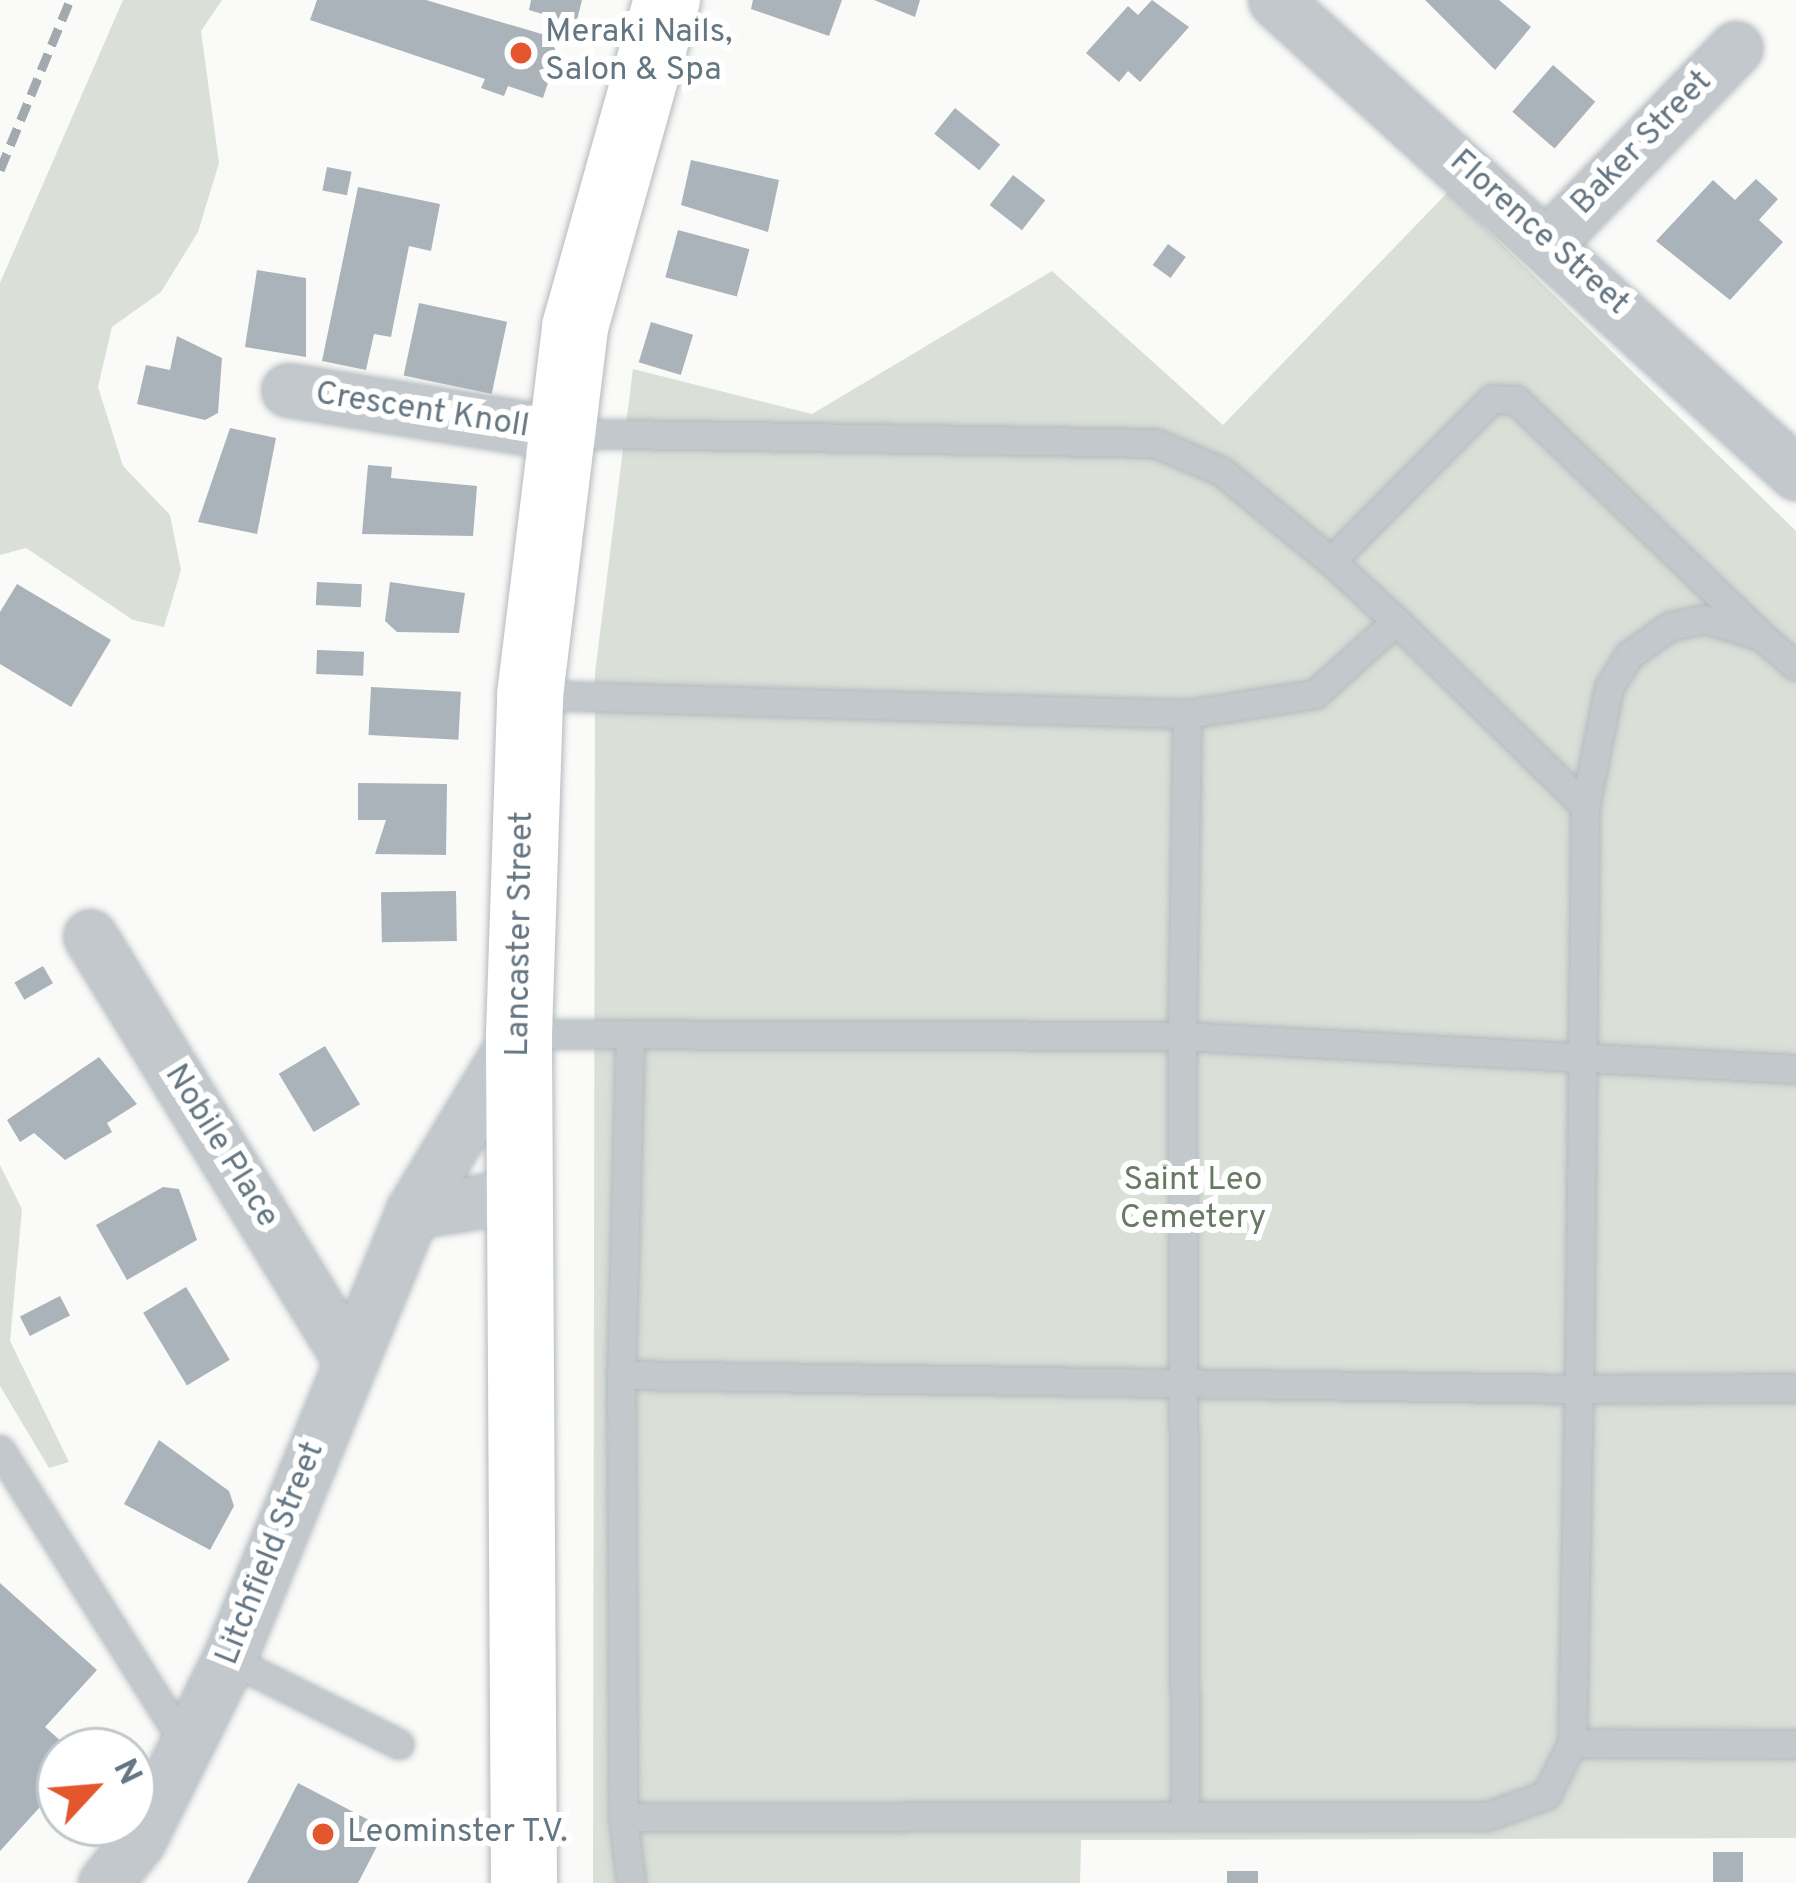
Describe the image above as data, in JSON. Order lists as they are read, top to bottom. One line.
{"streets":{"main road":["Lancaster Street"],"street":["Baker Street","Florence Street","Crescent Knoll","Nobile Place","Litchfield Street"]},"crossings":[["Baker Street","Florence Street"],["Crescent Knoll","Lancaster Street"],["Lancaster Street","Litchfield Street"],["Nobile Place","Litchfield Street"]],"parks":["Saint Leo Cemetery"],"places":["Meraki Nails, Salon & Spa","Leominster T.V."],"north":"top right"}
